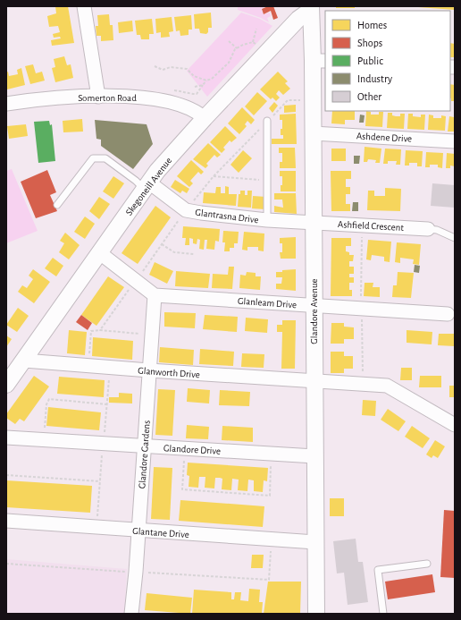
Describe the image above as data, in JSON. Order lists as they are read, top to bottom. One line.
{"streets":{"street":["Somerton Road","Ashdene Drive","Skegoneill Avenue","Glantrasna Drive","Ashfield Crescent","Glanleam Drive","Glandore Avenue","Glanworth Drive","Glandore Drive","Glandore Gardens","Glantane Drive"]},"crossings":[["Somerton Road","Skegoneill Avenue"],["Ashdene Drive","Glandore Avenue"],["Skegoneill Avenue","Glantrasna Drive"],["Skegoneill Avenue","Glandore Avenue"],["Skegoneill Avenue","Glanworth Drive"],["Glantrasna Drive","Ashfield Crescent"],["Glantrasna Drive","Glandore Avenue"],["Ashfield Crescent","Glandore Avenue"],["Glanleam Drive","Glandore Avenue"],["Glanleam Drive","Glandore Gardens"],["Glandore Avenue","Glanworth Drive"],["Glandore Avenue","Glandore Drive"],["Glandore Avenue","Glantane Drive"],["Glanworth Drive","Glandore Gardens"],["Glandore Drive","Glandore Gardens"],["Glandore Gardens","Glantane Drive"]],"legend":["Homes","Shops","Public","Industry","Other"]}
